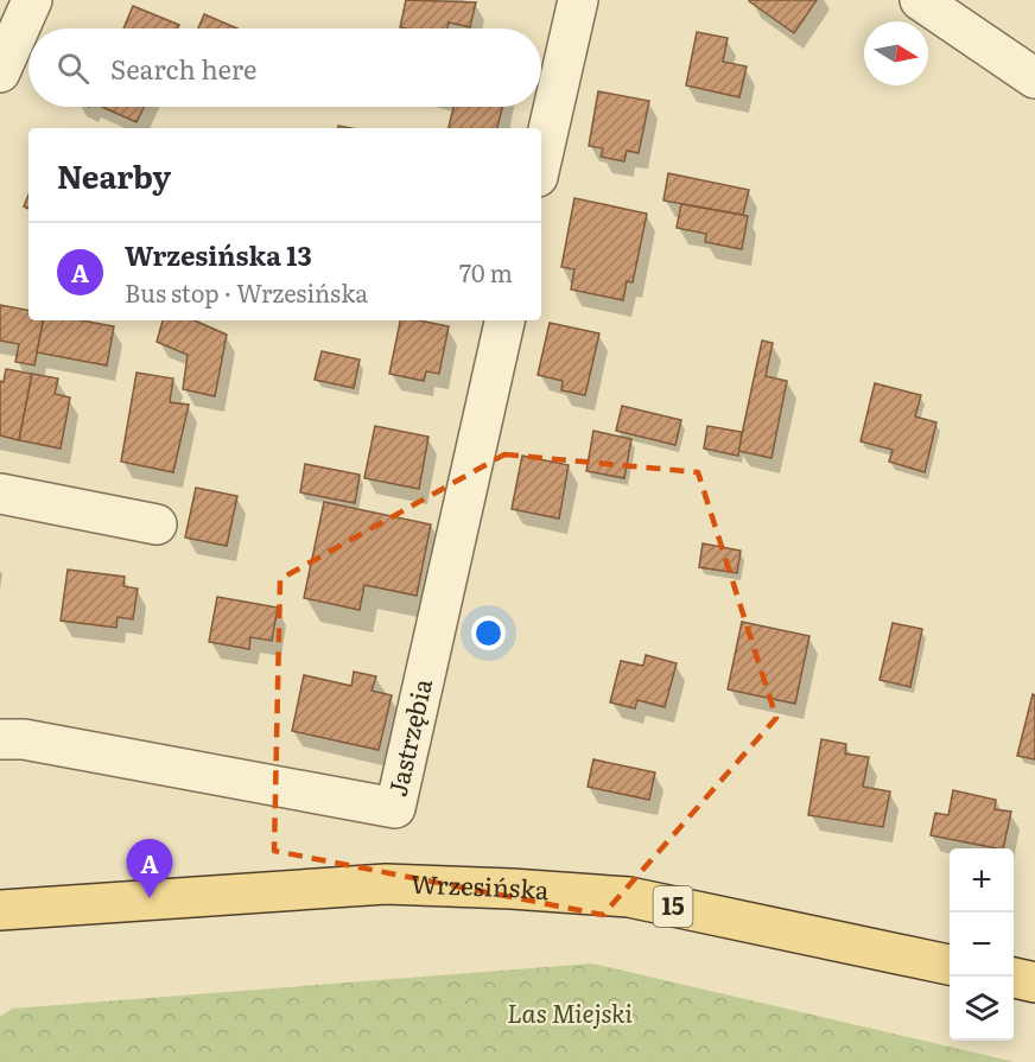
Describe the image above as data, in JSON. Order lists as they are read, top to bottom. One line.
{"streets":{"main road":["Wrzesińska","15"],"street":["Jastrzębia"]},"parks":["Las Miejski"],"north":"right","page":{"search":"Search here","heading":"Nearby","list":[{"mark":"A","name":"Wrzesińska 13","note":"Bus stop · Wrzesińska","value":"70 m"}],"pins":"A","map_buttons":["+","−"]}}
